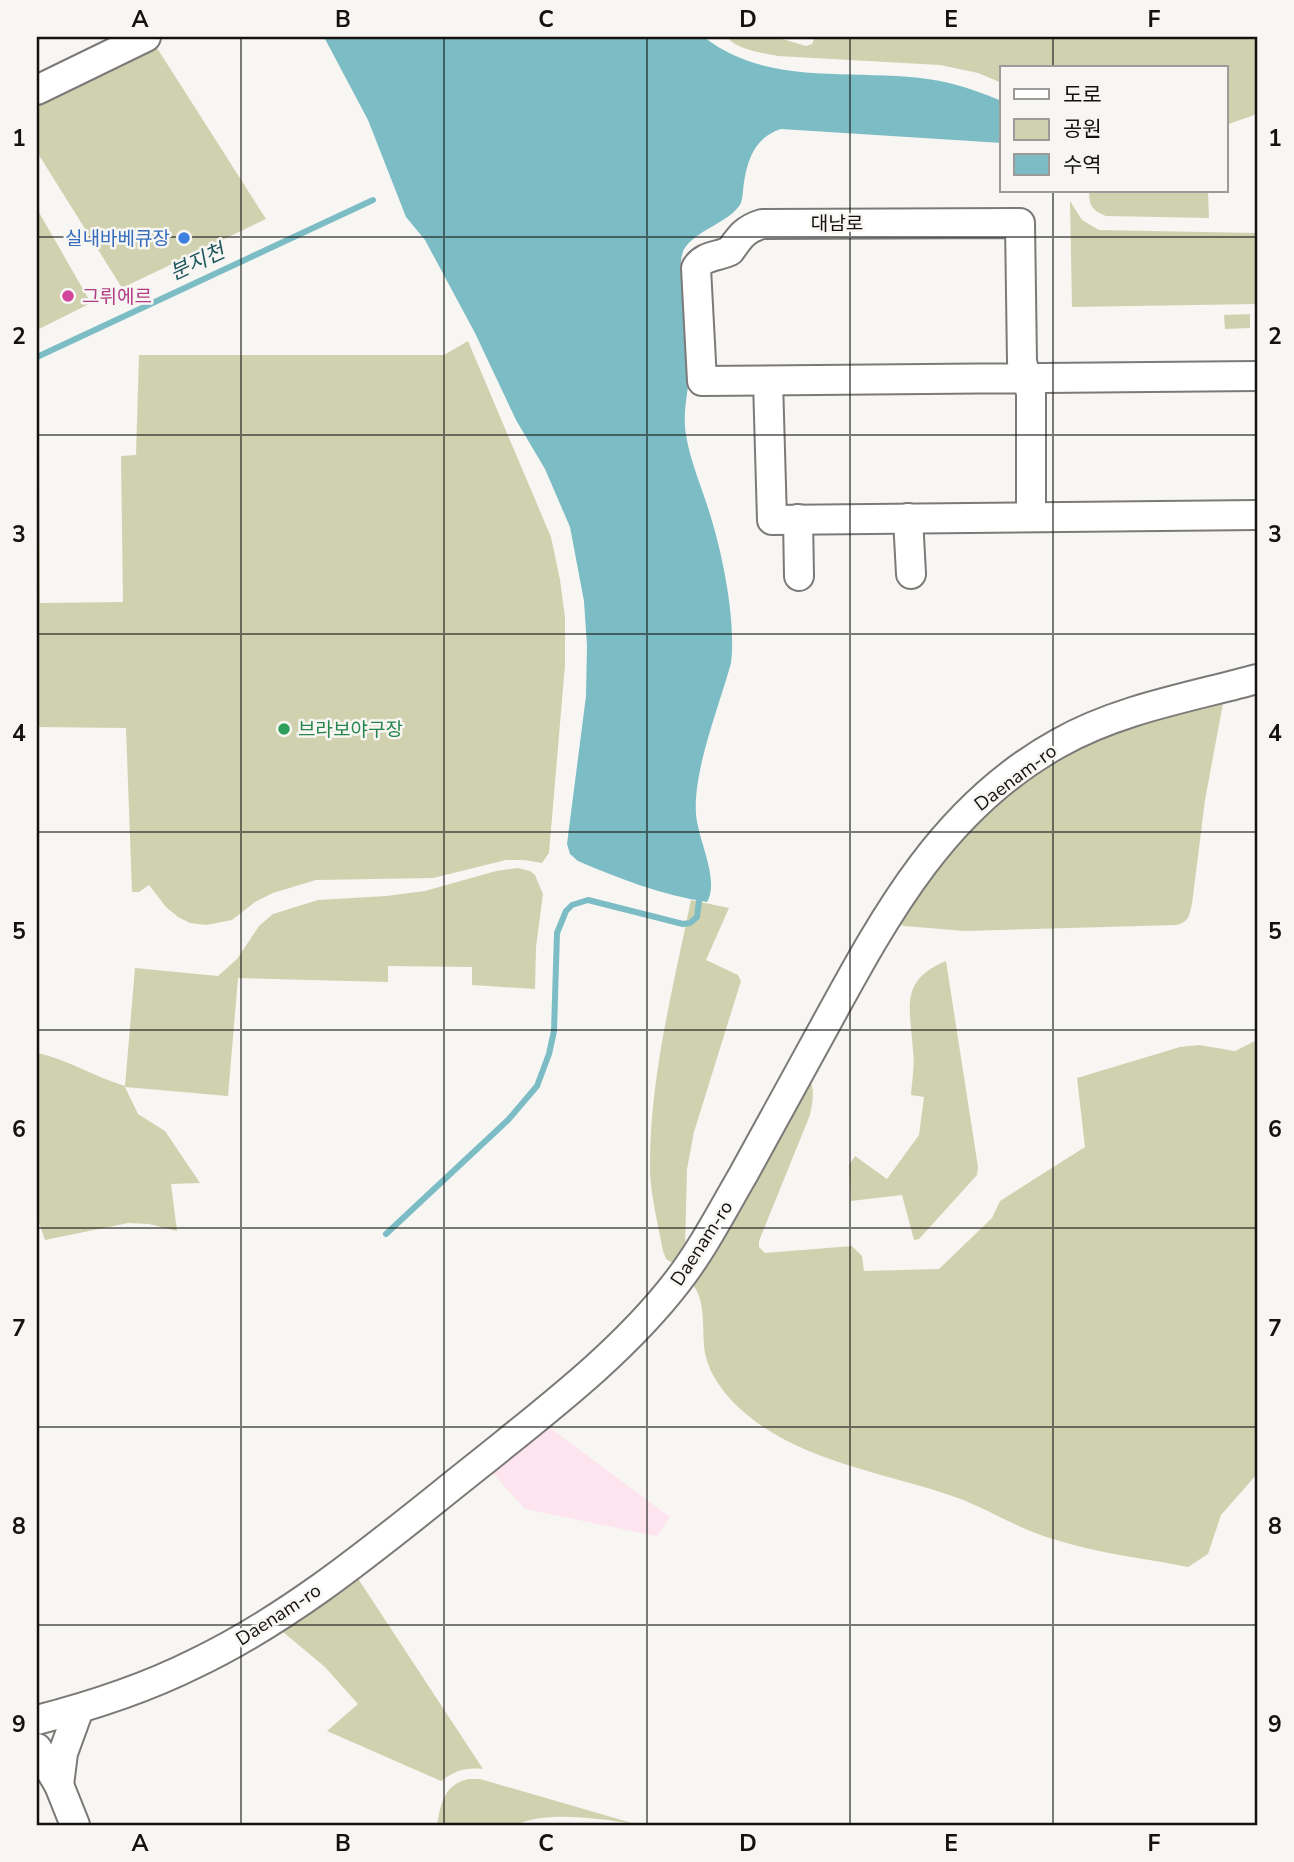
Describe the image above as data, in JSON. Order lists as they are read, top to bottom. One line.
{"streets":{"street":["대남로","Daenam-ro"]},"water":["분지천"],"places":["실내바베큐장","그뤼에르","브라보야구장"],"legend":["도로","공원","수역"],"grid":{"columns":["A","B","C","D","E","F"],"rows":["1","2","3","4","5","6","7","8","9"]}}
